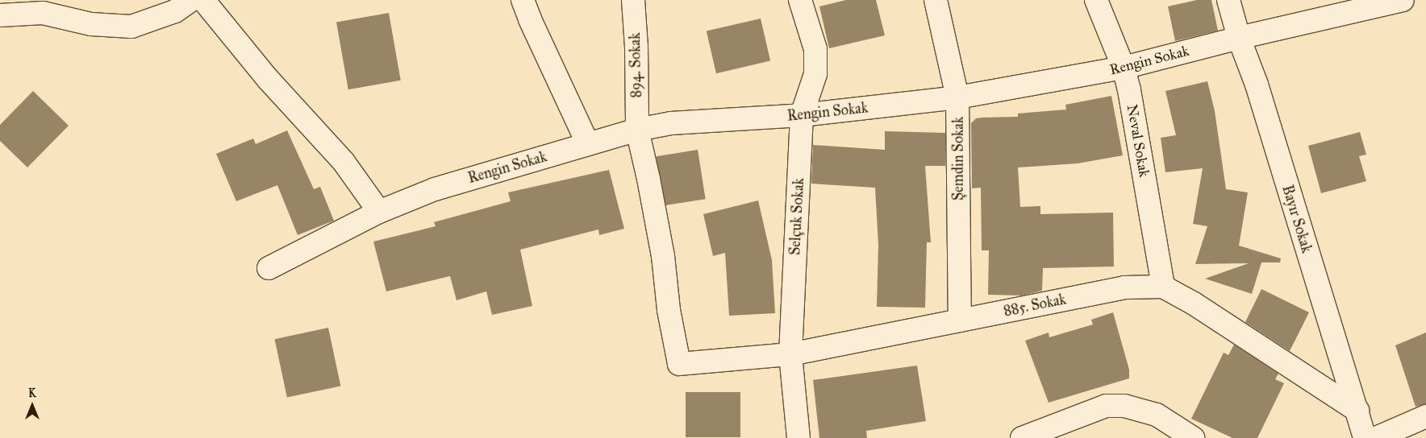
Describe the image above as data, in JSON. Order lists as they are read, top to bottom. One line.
{"streets":{"street":["Rengin Sokak","894. Sokak","Neval Sokak","Şemdin Sokak","Selçuk Sokak","Bayır Sokak","885. Sokak"]},"crossings":[["Rengin Sokak","894. Sokak"],["Rengin Sokak","Neval Sokak"],["Rengin Sokak","Şemdin Sokak"],["Rengin Sokak","Selçuk Sokak"],["Rengin Sokak","Bayır Sokak"],["894. Sokak","885. Sokak"],["Neval Sokak","885. Sokak"],["Şemdin Sokak","885. Sokak"],["Selçuk Sokak","885. Sokak"]],"north":"top"}
